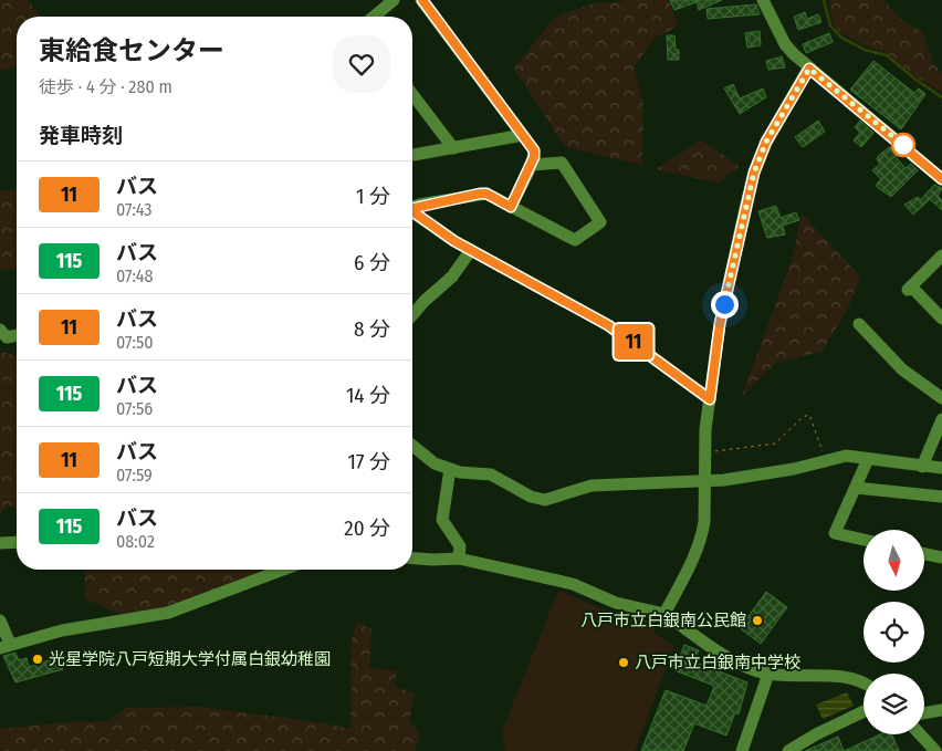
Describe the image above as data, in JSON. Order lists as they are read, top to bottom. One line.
{"places":["八戸市立白銀南公民館","光星学院八戸短期大学付属白銀幼稚園","八戸市立白銀南中学校"],"lines":["bus line 11"],"north":"bottom","page":{"on_map":"11","heading":[["東給食センター","徒歩 · 4 分 · 280 m"],"発車時刻"],"list":[{"mark":"11","name":"バス","note":"07:43","value":"1 分"},{"mark":"115","name":"バス","note":"07:48","value":"6 分"},{"mark":"11","name":"バス","note":"07:50","value":"8 分"},{"mark":"115","name":"バス","note":"07:56","value":"14 分"},{"mark":"11","name":"バス","note":"07:59","value":"17 分"},{"mark":"115","name":"バス","note":"08:02","value":"20 分"}]}}
